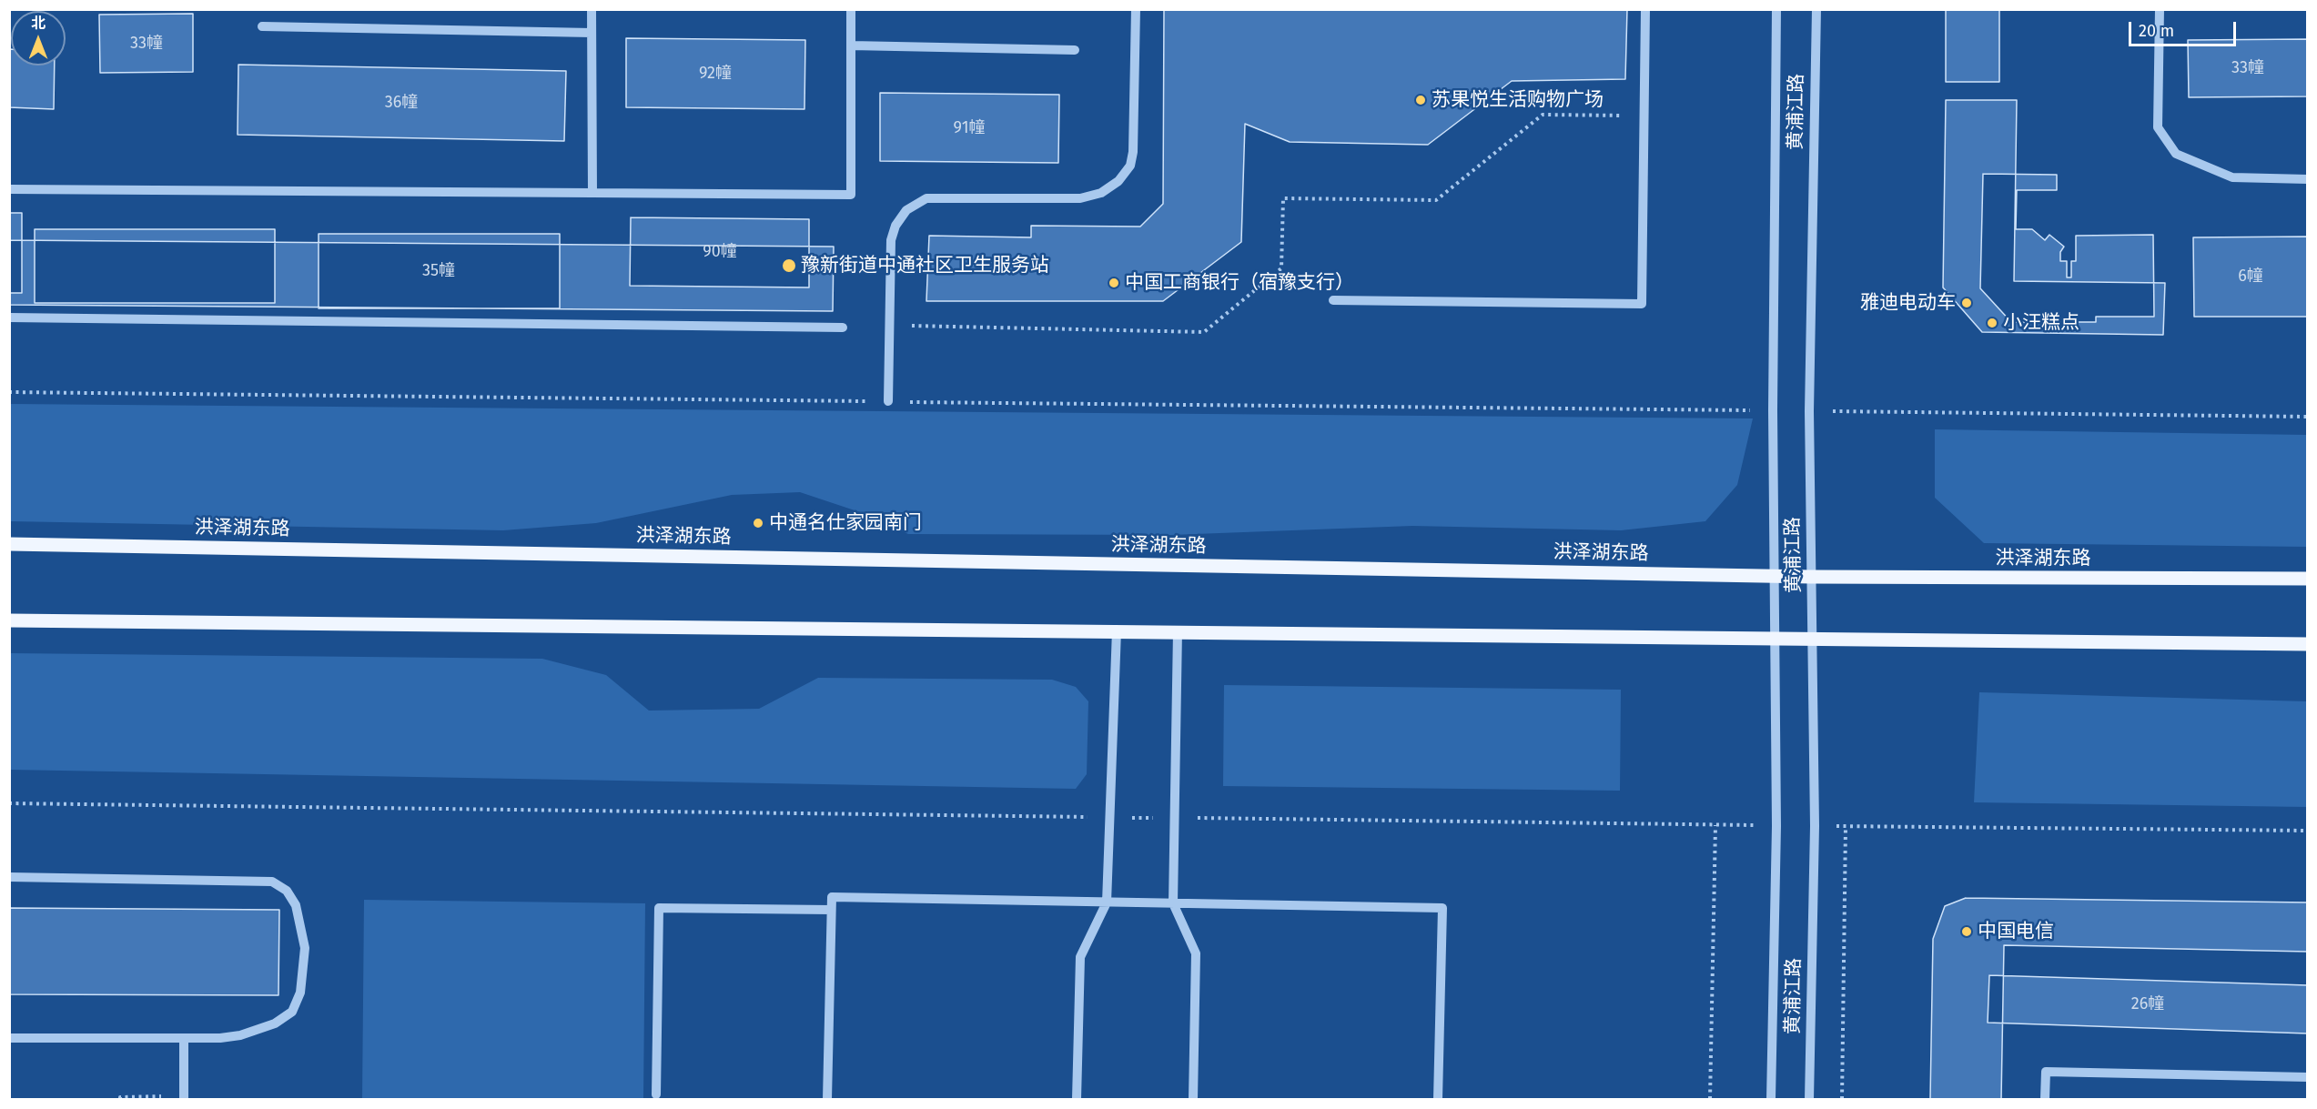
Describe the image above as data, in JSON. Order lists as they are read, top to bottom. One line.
{"streets":{"main road":["洪泽湖东路"],"street":["黄浦江路"]},"crossings":[["黄浦江路","洪泽湖东路"]],"places":["苏果悦生活购物广场","豫新街道中通社区卫生服务站","中国工商银行（宿豫支行）","雅迪电动车","小汪糕点","中通名仕家园南门","中国电信"],"house_numbers":["33幢","33幢","92幢","36幢","91幢","90幢","35幢","6幢","26幢"],"scale_bar":"20 m","north":"top"}
